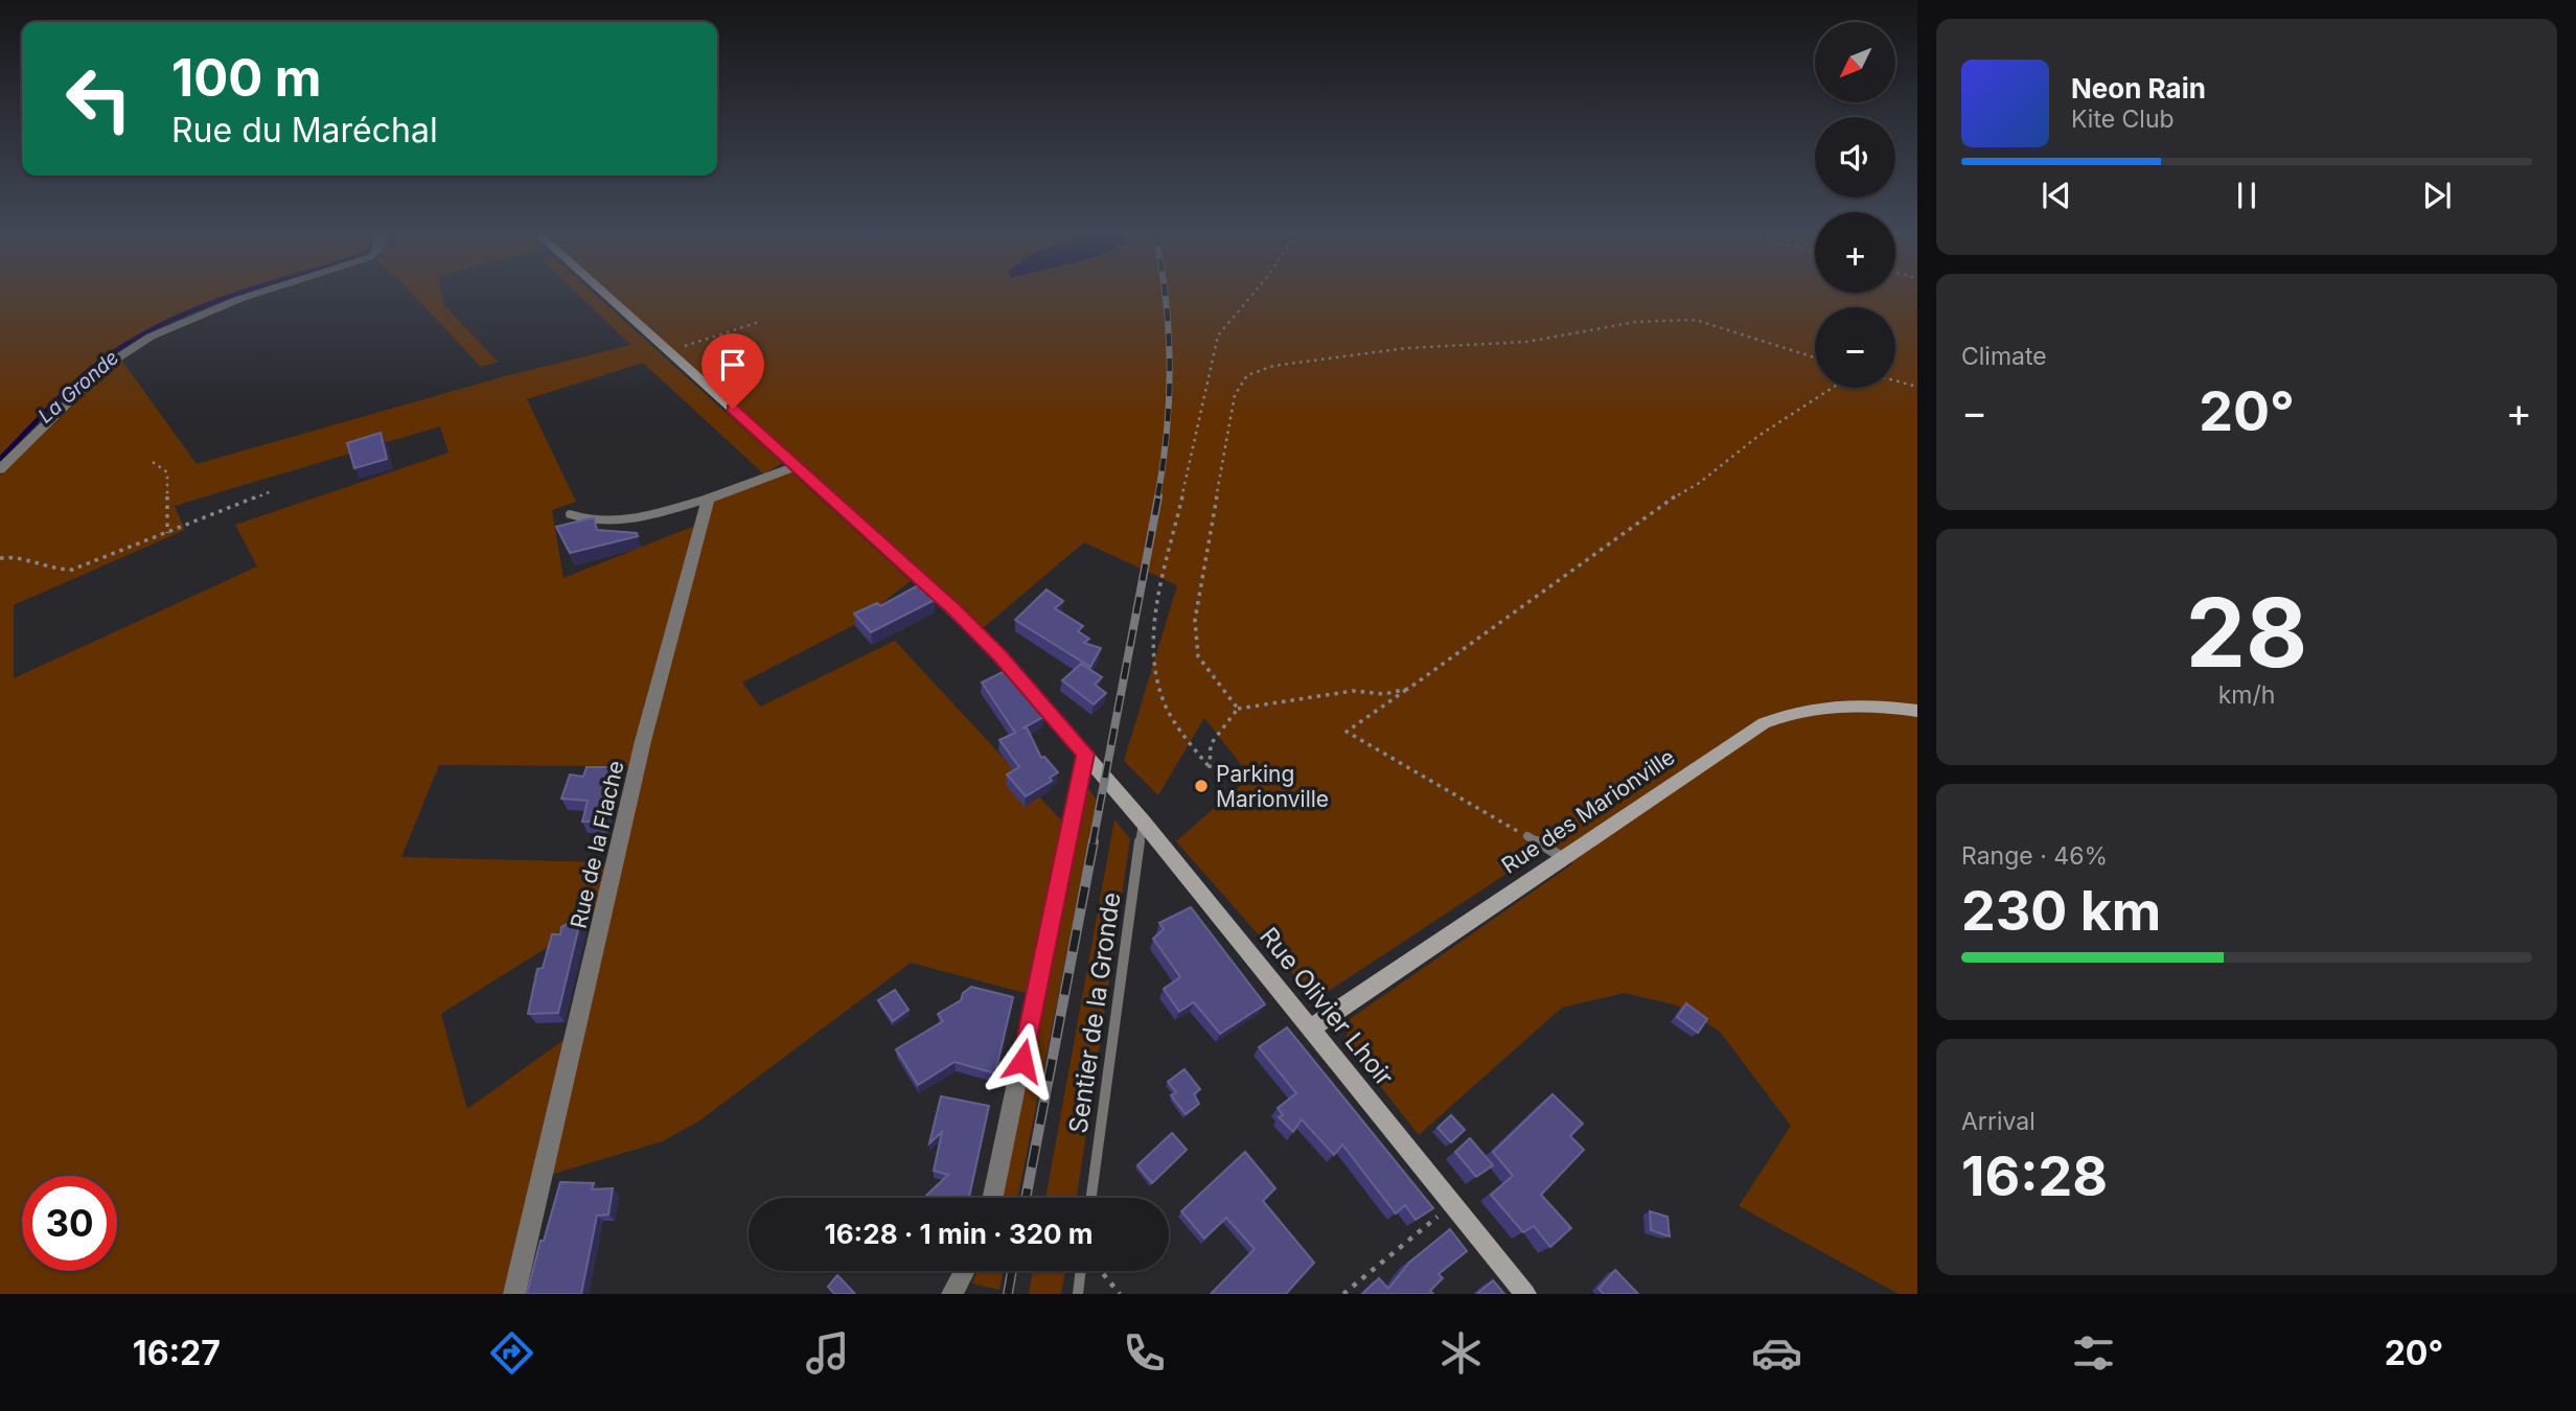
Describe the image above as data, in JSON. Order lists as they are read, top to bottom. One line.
{"streets":{"street":["Rue des Marionville","Rue de la Flache","Rue Olivier Lhoir"],"lane":["Sentier de la Gronde"]},"crossings":[["Rue des Marionville","Rue Olivier Lhoir"],["Rue Olivier Lhoir","Sentier de la Gronde"]],"water":["La Gronde"],"places":["Parking Marionville"],"north":"bottom left","page":{"map_buttons":["+","−"],"turn":["100 m","Rue du Maréchal"],"song":["Neon Rain","Kite Club"],"tile":["Climate",["28","km/h"],["Range · 46%","230 km"],["Arrival","16:28"]],"heat":["−","20°","+"],"limit":"30","trip":"16:28 · 1 min · 320 m","tabs":["16:27","20°"]}}
